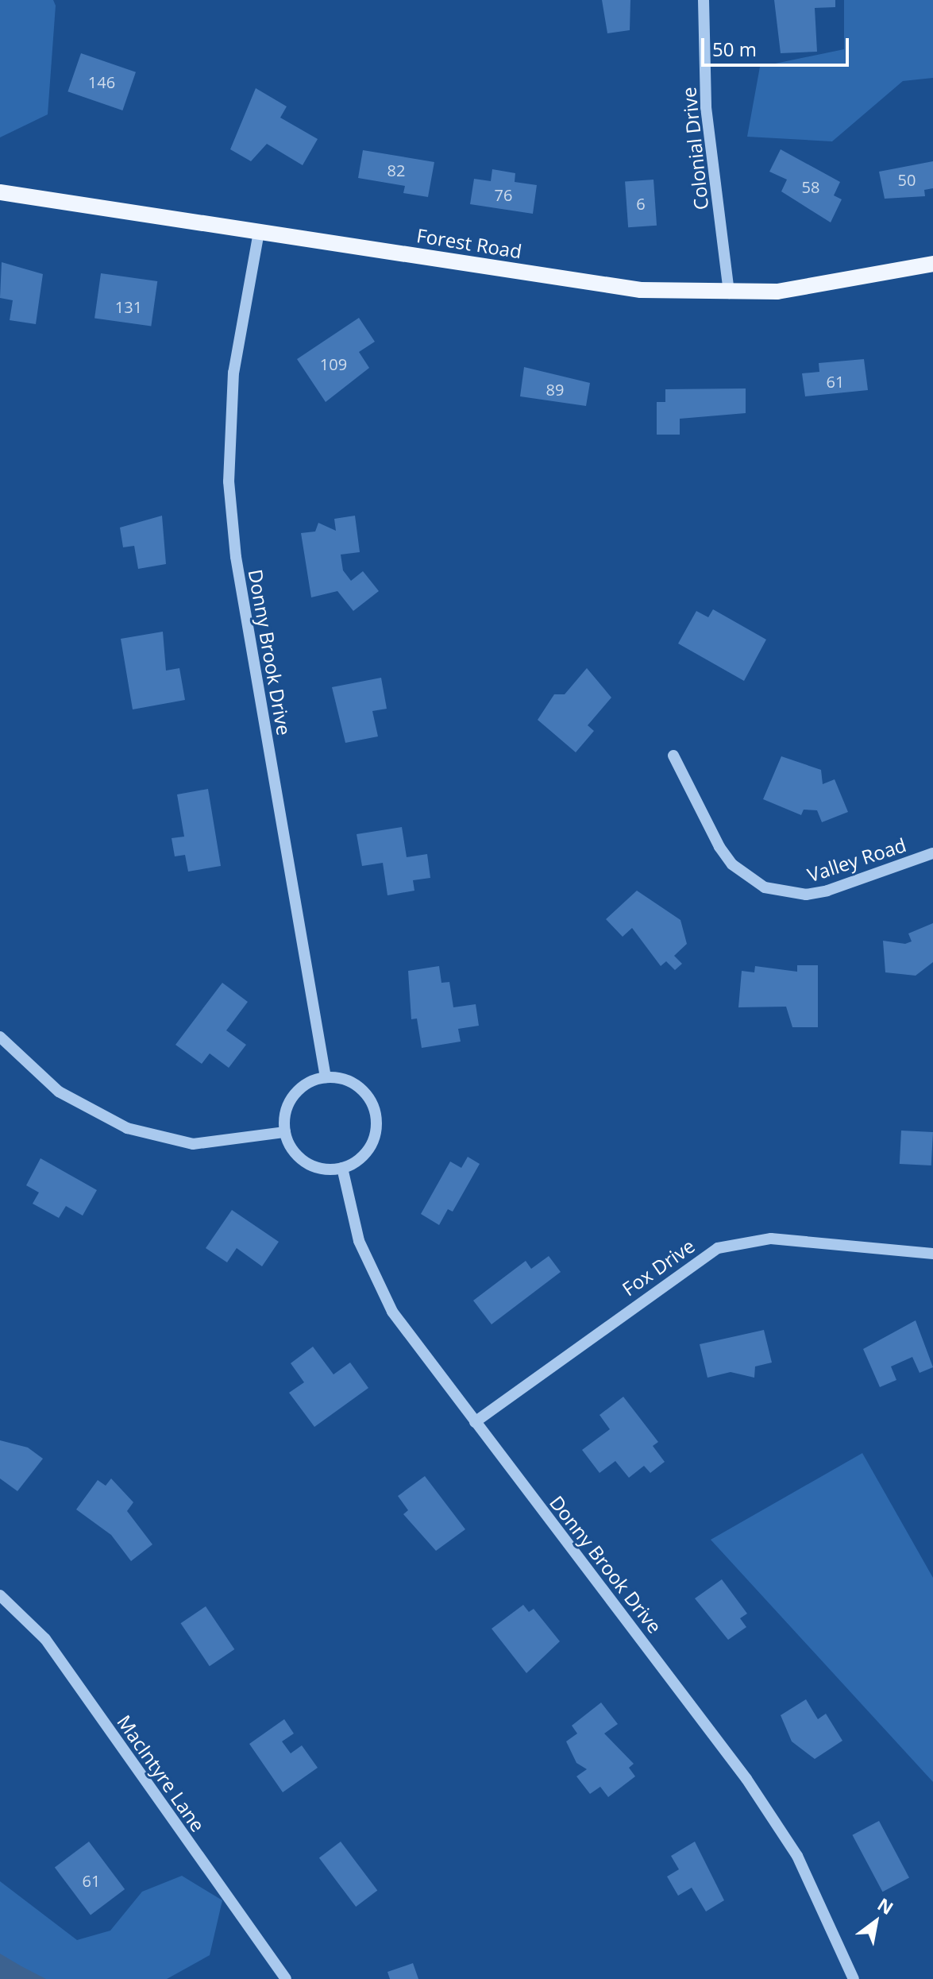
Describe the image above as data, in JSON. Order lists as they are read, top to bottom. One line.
{"streets":{"main road":["Forest Road"],"street":["Colonial Drive","Donny Brook Drive","Valley Road","Fox Drive","MacIntyre Lane"]},"crossings":[["Colonial Drive","Forest Road"],["Forest Road","Donny Brook Drive"],["Donny Brook Drive","Fox Drive"]],"house_numbers":["146","82","50","58","76","6","131","109","61","89","61"],"scale_bar":"50 m","north":"top right"}
